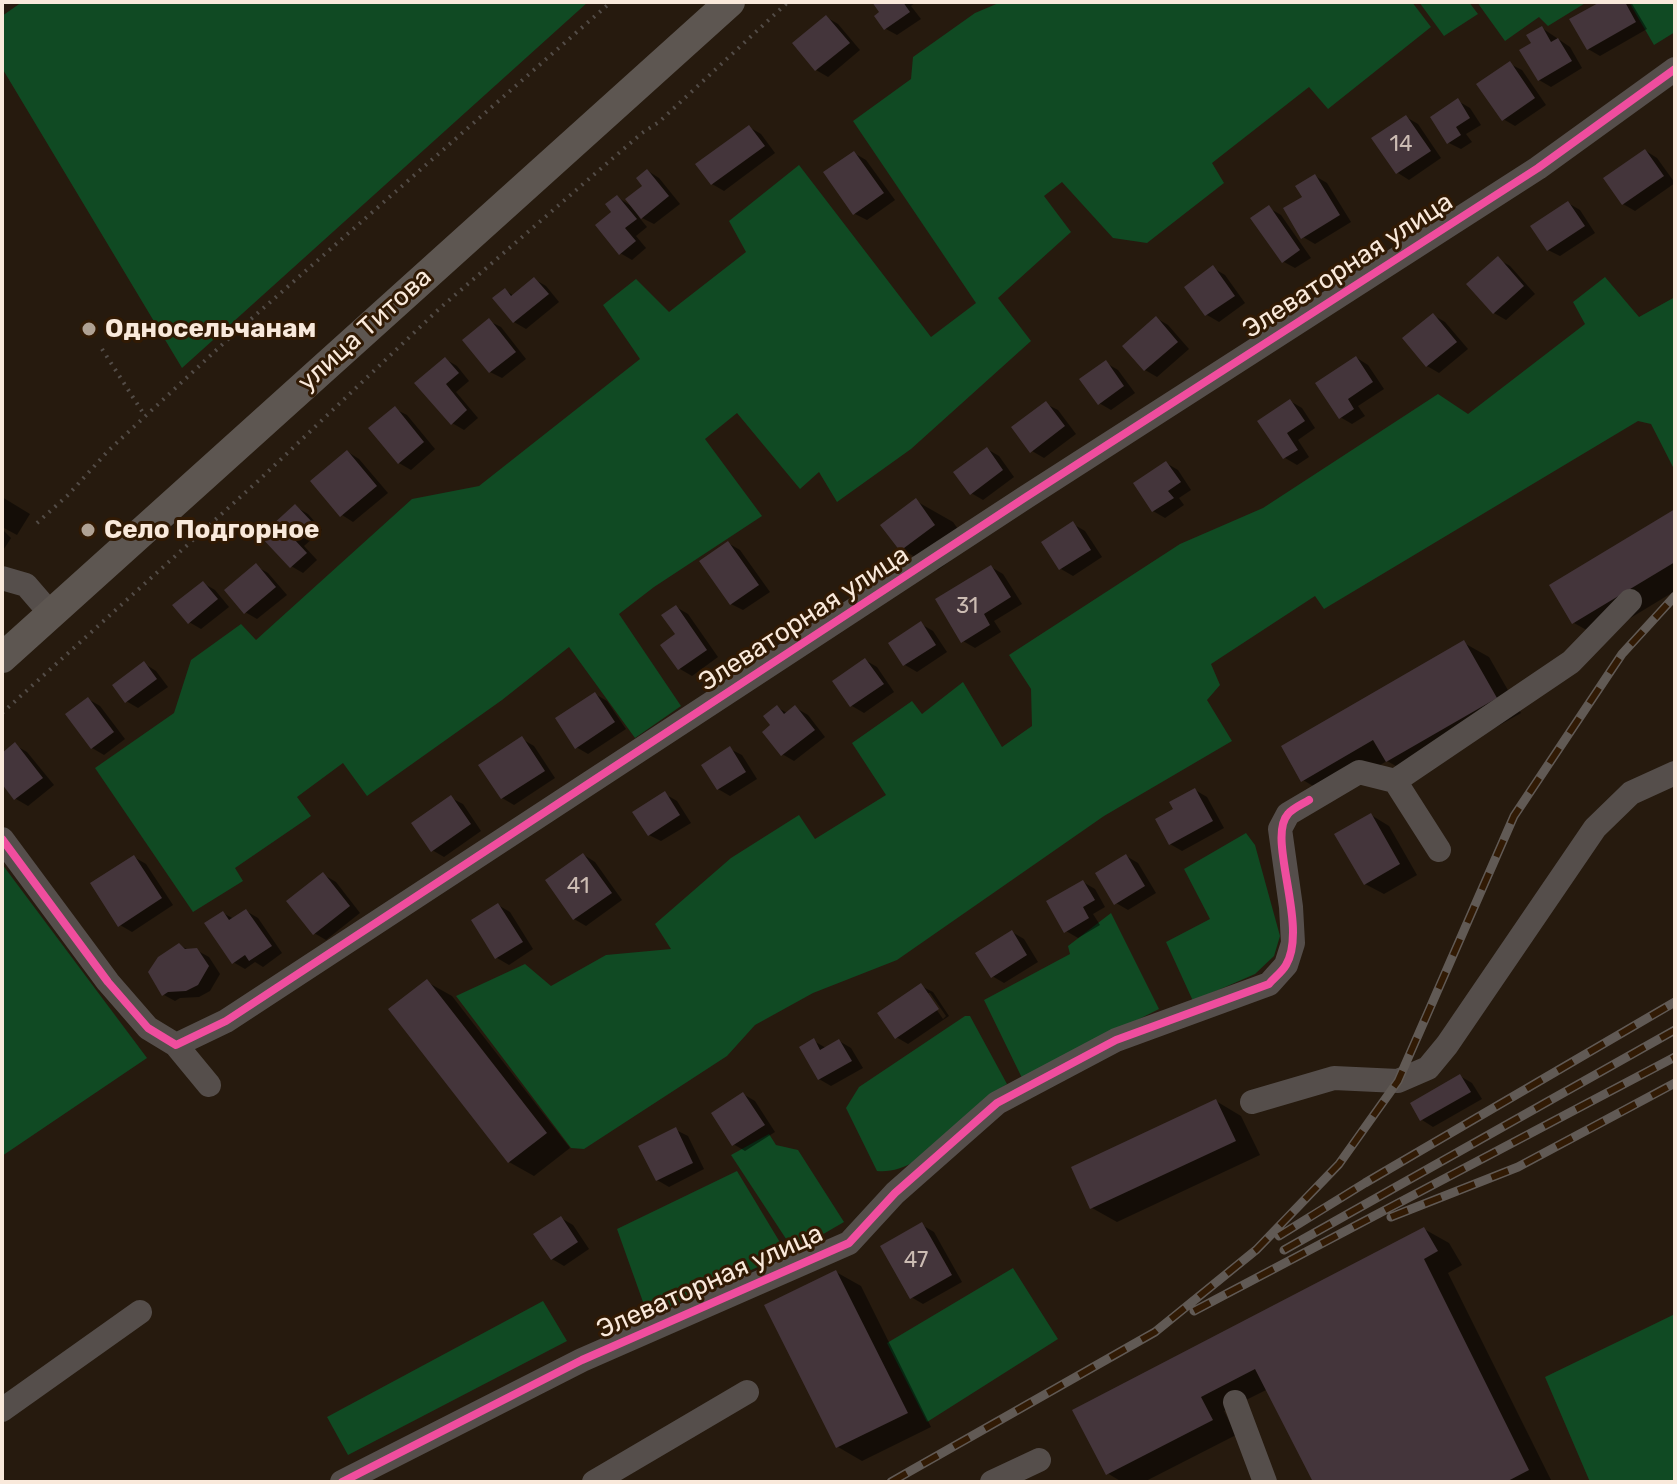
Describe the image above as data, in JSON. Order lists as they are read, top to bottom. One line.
{"streets":{"main road":["улица Титова"],"street":["Элеваторная улица"]},"places":["Односельчанам","Село Подгорное"],"house_numbers":["14","31","41","47"]}
